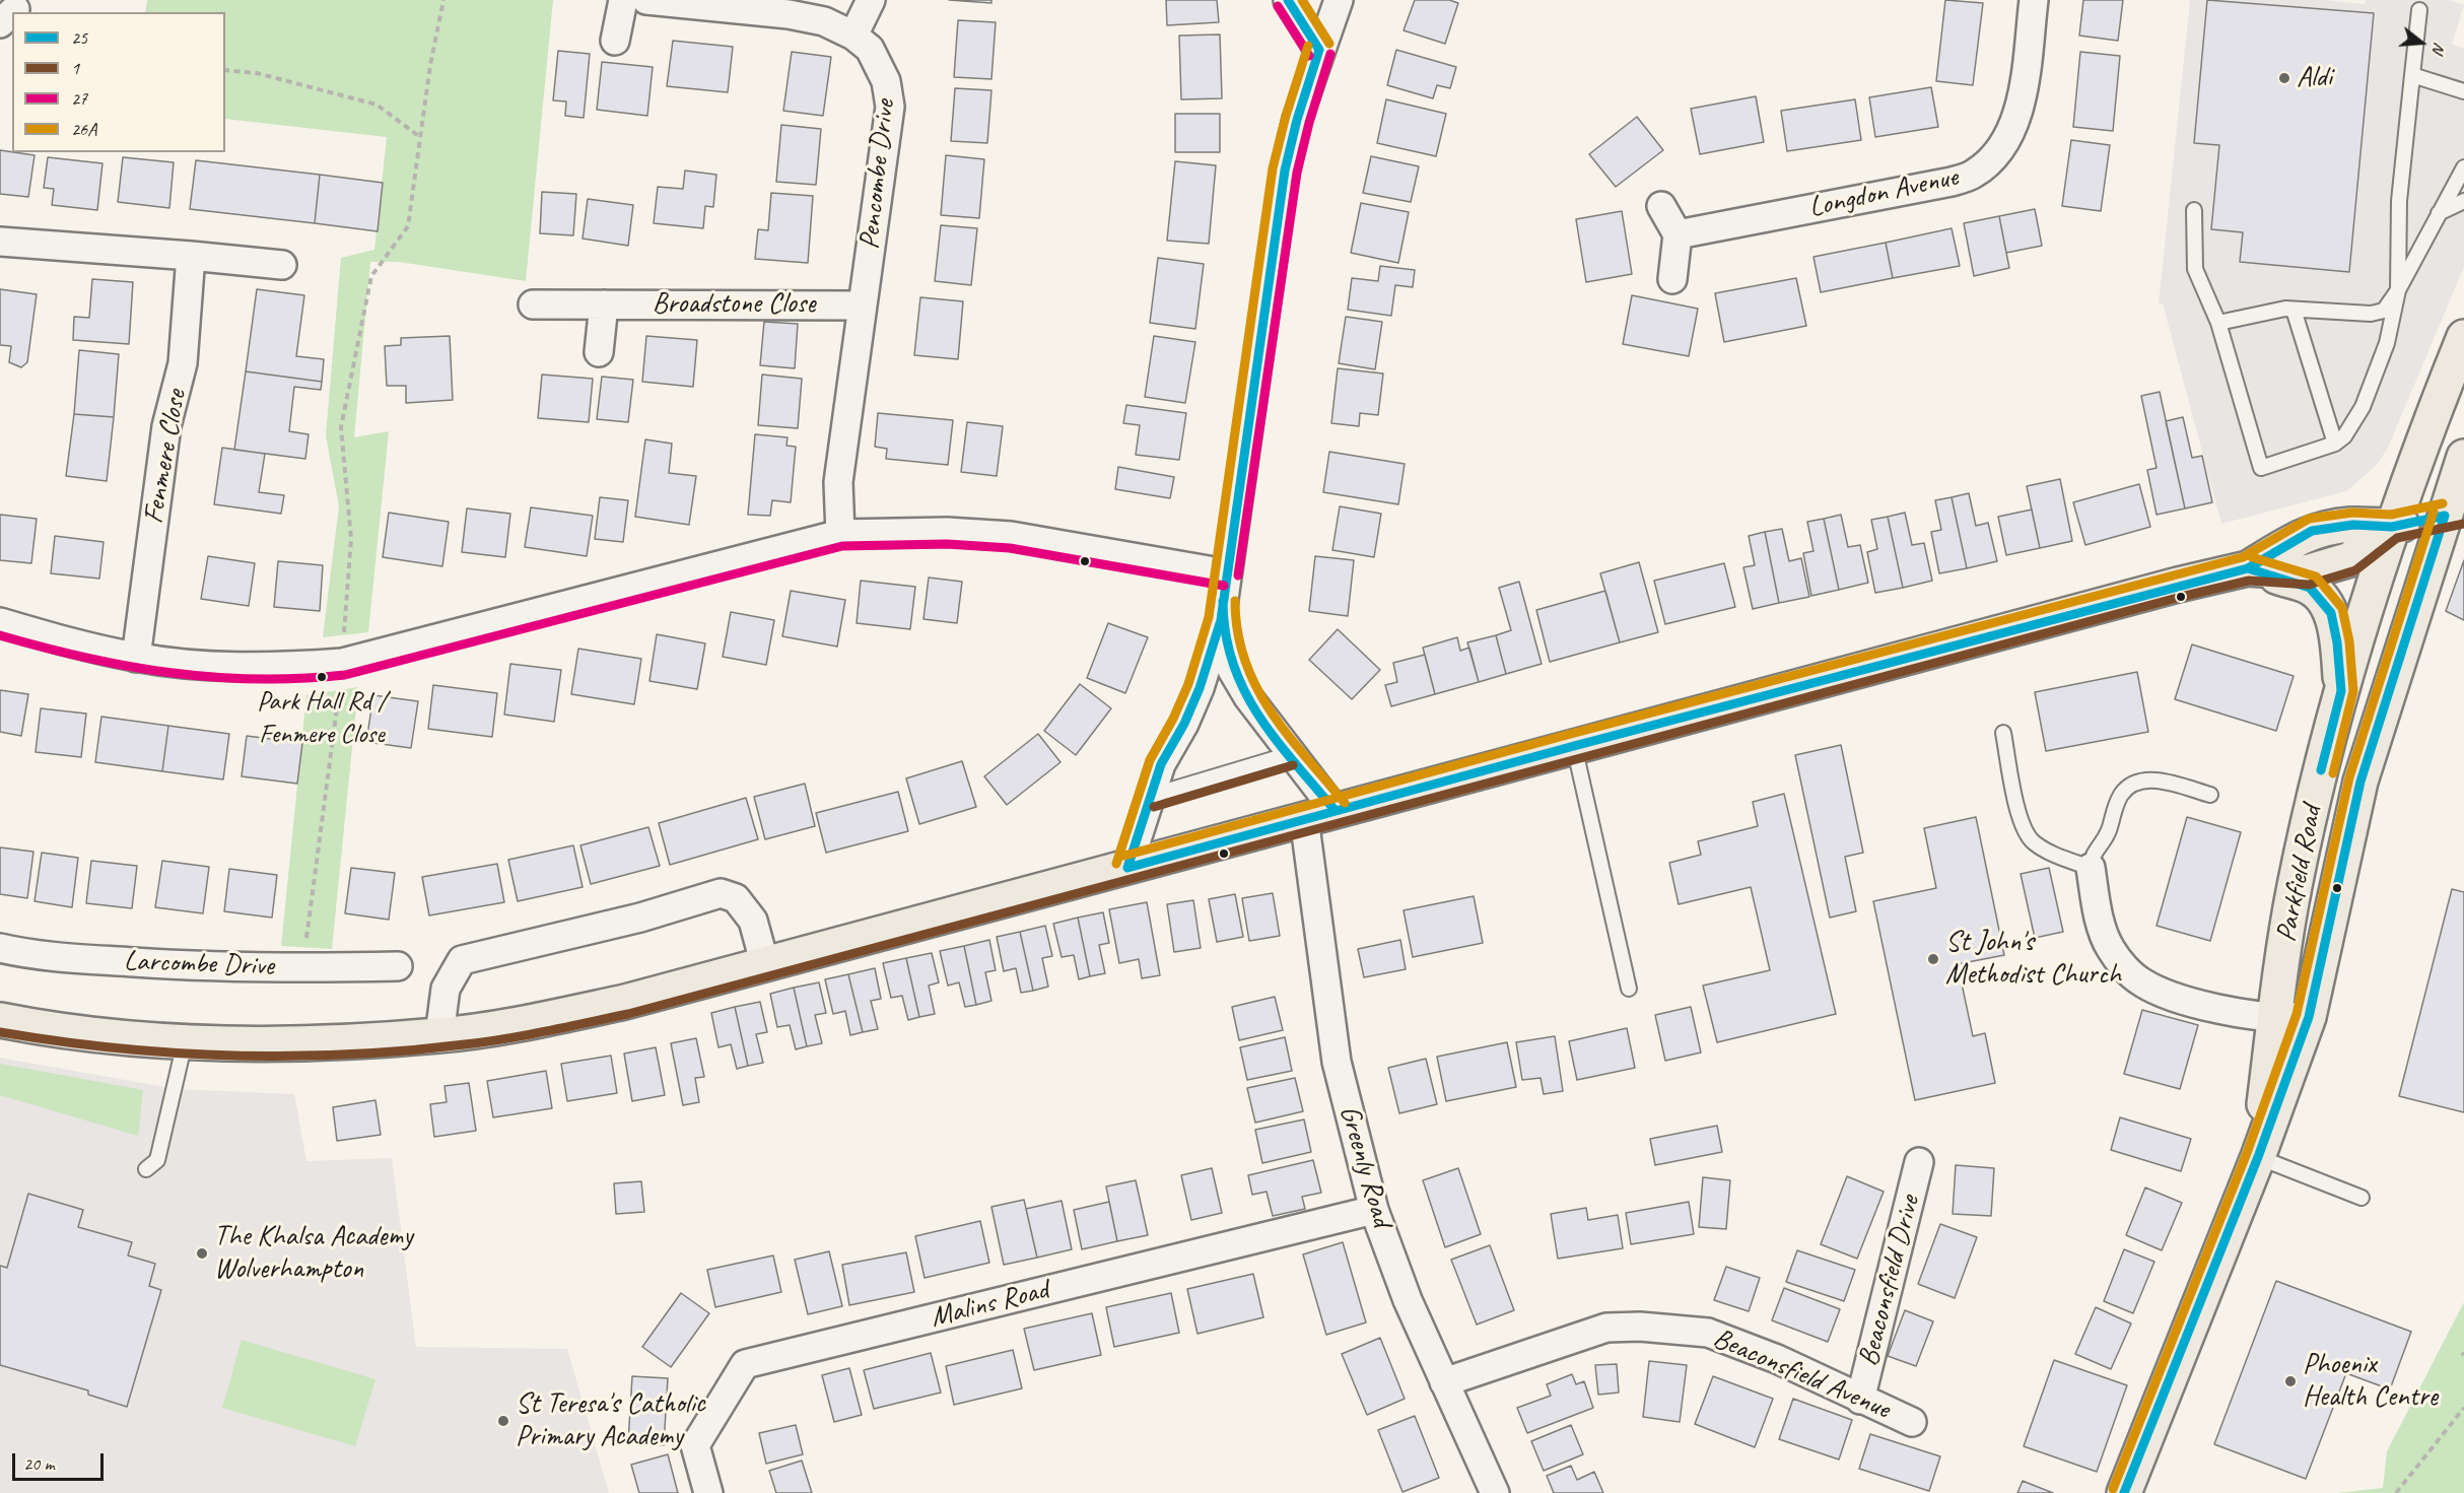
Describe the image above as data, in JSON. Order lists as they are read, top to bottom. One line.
{"streets":{"main road":["Parkfield Road"],"street":["Pencombe Drive","Longdon Avenue","Broadstone Close","Fenmere Close","Larcombe Drive","Greenly Road","Beaconsfield Drive","Malins Road","Beaconsfield Avenue"]},"crossings":[["Pencombe Drive","Broadstone Close"],["Greenly Road","Malins Road"],["Greenly Road","Beaconsfield Avenue"],["Beaconsfield Drive","Beaconsfield Avenue"]],"places":["Aldi","Park Hall Rd / Fenmere Close","St John's Methodist Church","The Khalsa Academy Wolverhampton","Phoenix Health Centre","St Teresa's Catholic Primary Academy"],"lines":["transit line 25","transit line 26A","transit line 27","transit line 1"],"legend":["25","1","27","26A"],"scale_bar":"20 m","north":"right"}
